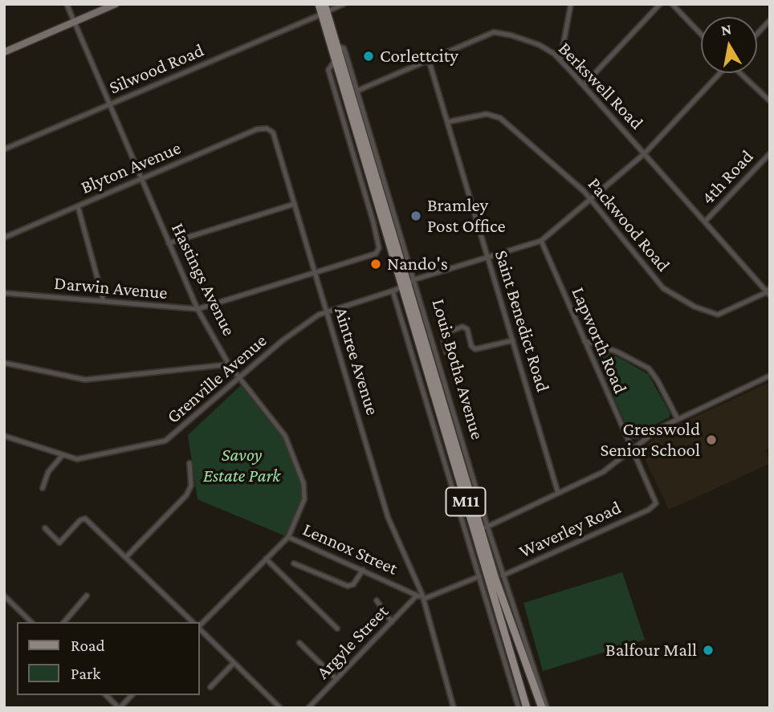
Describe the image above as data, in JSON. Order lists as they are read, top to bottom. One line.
{"streets":{"main road":["Louis Botha Avenue","M11"],"street":["Silwood Road","Berkswell Road","Blyton Avenue","4th Road","Packwood Road","Hastings Avenue","Darwin Avenue","Saint Benedict Road","Lapworth Road","Aintree Avenue","Grenville Avenue","Waverley Road","Lennox Street","Argyle Street"]},"crossings":[["Silwood Road","Hastings Avenue"],["Silwood Road","Louis Botha Avenue"],["Berkswell Road","4th Road"],["Berkswell Road","Packwood Road"],["Berkswell Road","Saint Benedict Road"],["Berkswell Road","Louis Botha Avenue"],["Blyton Avenue","Hastings Avenue"],["Blyton Avenue","Aintree Avenue"],["Packwood Road","Saint Benedict Road"],["Hastings Avenue","Darwin Avenue"],["Hastings Avenue","Grenville Avenue"],["Hastings Avenue","Lennox Street"],["Darwin Avenue","Aintree Avenue"],["Darwin Avenue","Louis Botha Avenue"],["Saint Benedict Road","Grenville Avenue"],["Lapworth Road","Grenville Avenue"],["Lapworth Road","Waverley Road"],["Aintree Avenue","Grenville Avenue"],["Aintree Avenue","Lennox Street"],["Louis Botha Avenue","Grenville Avenue"],["Louis Botha Avenue","Waverley Road"],["Lennox Street","Argyle Street"]],"parks":["Savoy Estate Park"],"places":["Corlettcity","Bramley Post Office","Nando's","Gresswold Senior School","Balfour Mall"],"legend":["Road","Park"],"north":"top"}
